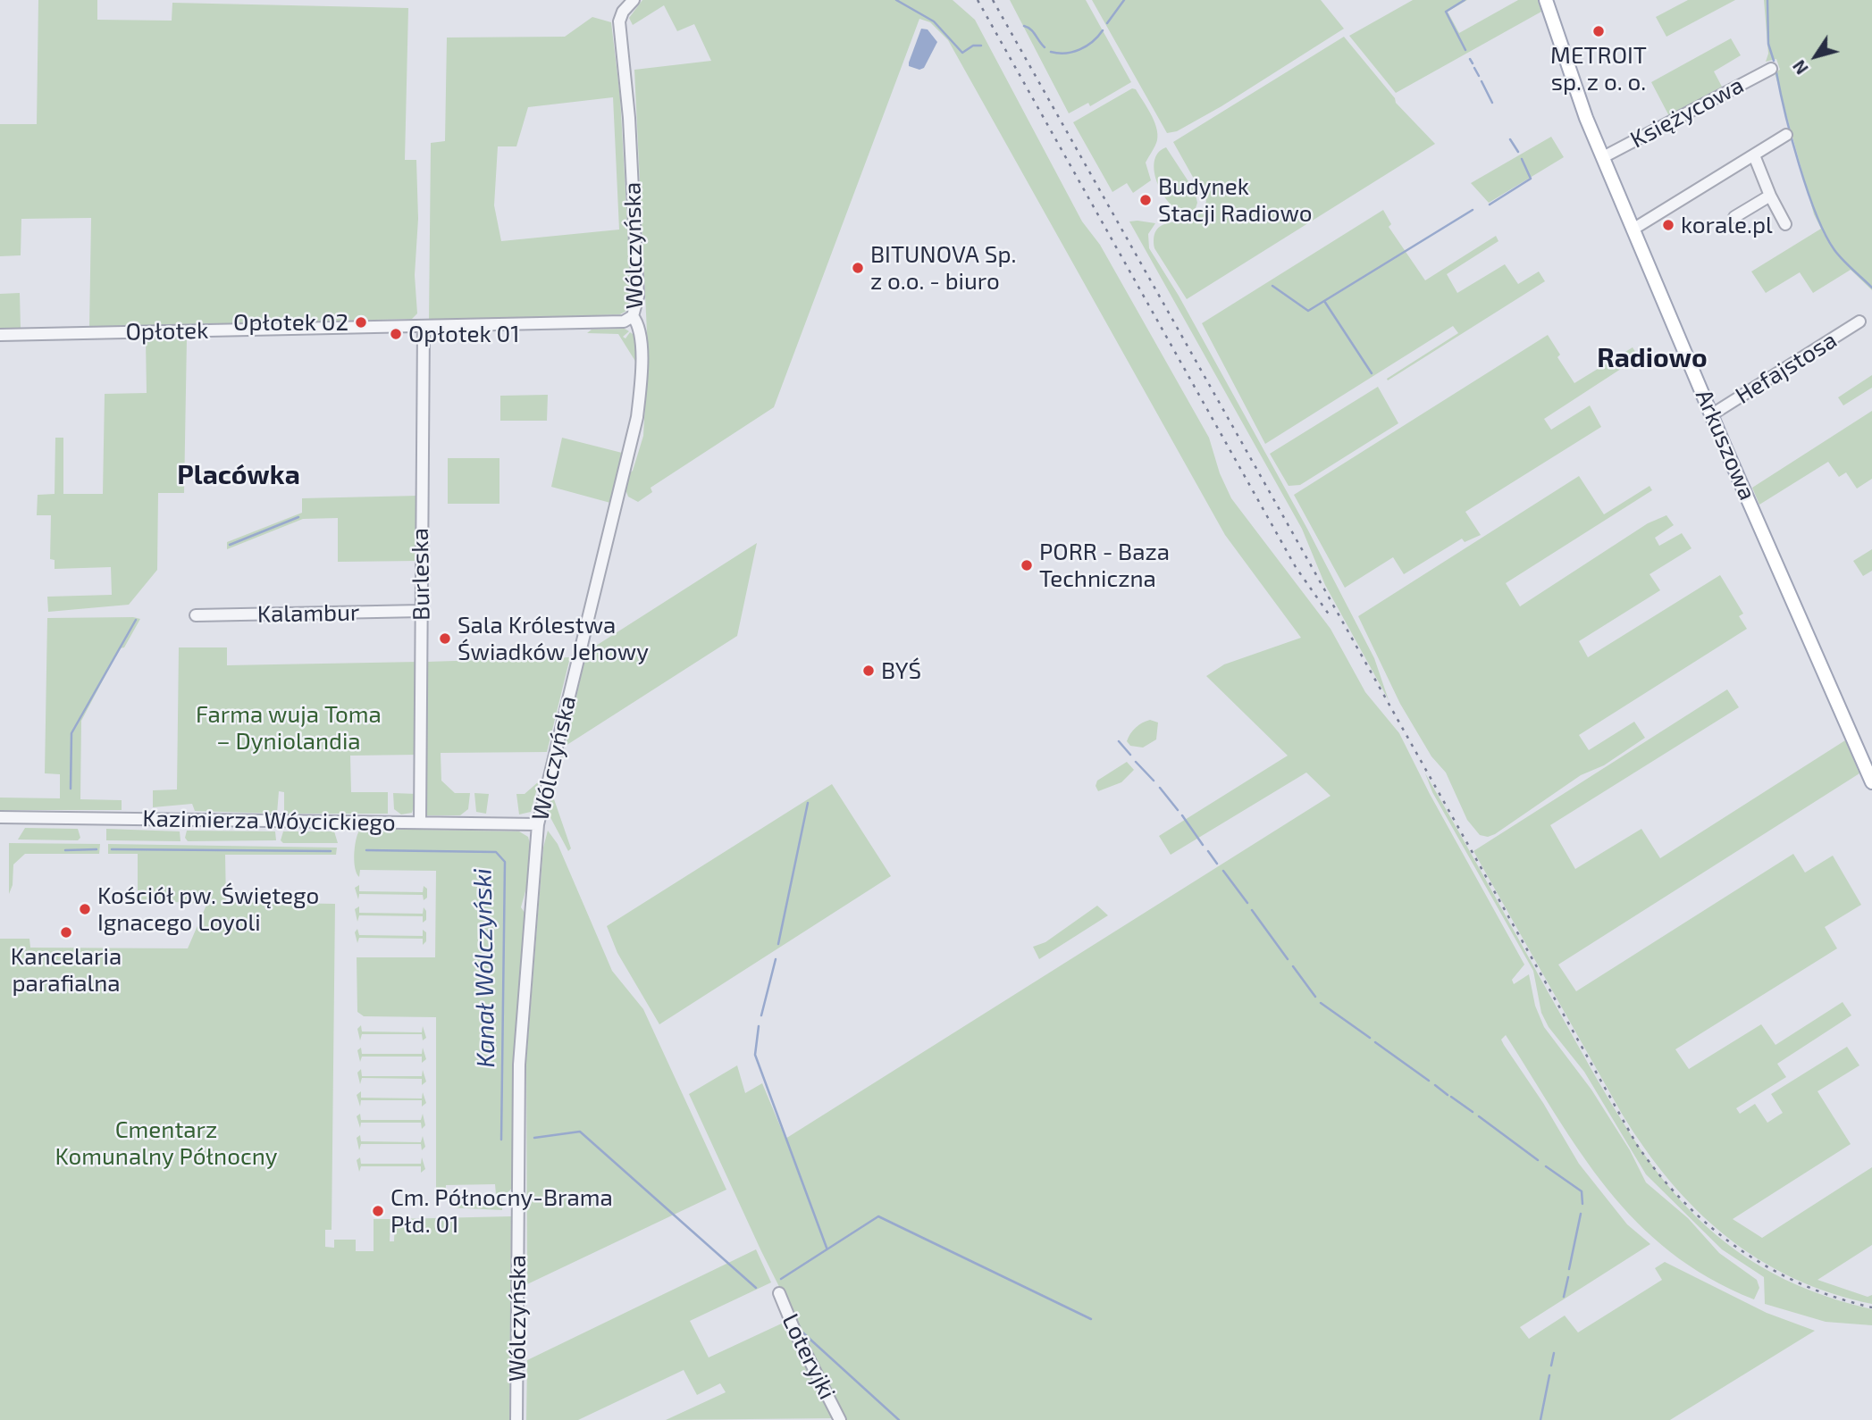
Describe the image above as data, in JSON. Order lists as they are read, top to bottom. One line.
{"streets":{"main road":["Arkuszowa"],"street":["Księżycowa","Wólczyńska","Opłotek","Hefajstosa","Burleska","Kalambur","Kazimierza Wóycickiego","Loteryjki"]},"crossings":[["Księżycowa","Arkuszowa"],["Wólczyńska","Opłotek"],["Wólczyńska","Kazimierza Wóycickiego"],["Opłotek","Burleska"],["Hefajstosa","Arkuszowa"],["Burleska","Kalambur"],["Burleska","Kazimierza Wóycickiego"]],"districts":["Radiowo","Placówka"],"water":["Kanał Wólczyński"],"parks":["Farma wuja Toma – Dyniolandia","Cmentarz Komunalny Północny"],"places":["METROIT sp. z o. o.","Budynek Stacji Radiowo","korale.pl","BITUNOVA Sp. z o.o. - biuro","Opłotek 02","Opłotek 01","PORR - Baza Techniczna","Sala Królestwa Świadków Jehowy","BYŚ","Kościół pw. Świętego Ignacego Loyoli","Kancelaria parafialna","Cm. Północny-Brama Płd. 01"],"north":"bottom left"}
